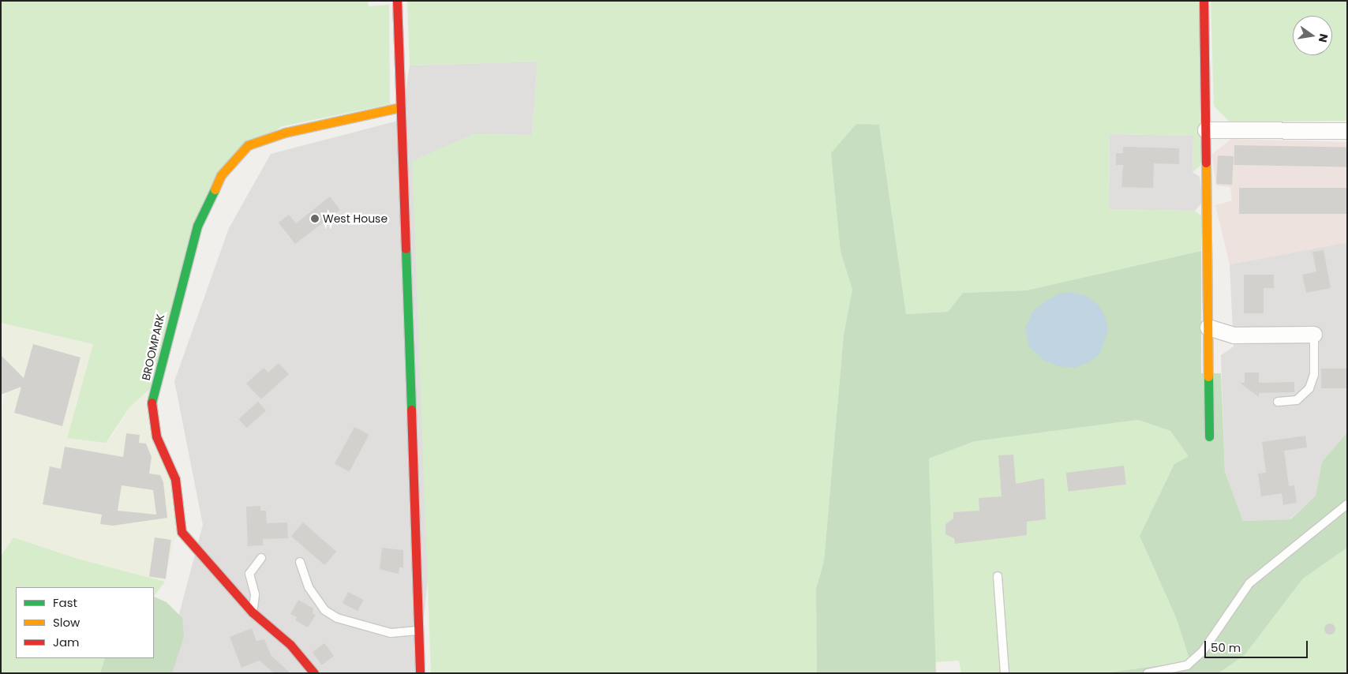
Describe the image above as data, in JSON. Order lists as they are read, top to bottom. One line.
{"streets":{"street":["BROOMPARK"]},"places":["West House"],"legend":["Fast","Slow","Jam"],"scale_bar":"50 m","north":"right"}
